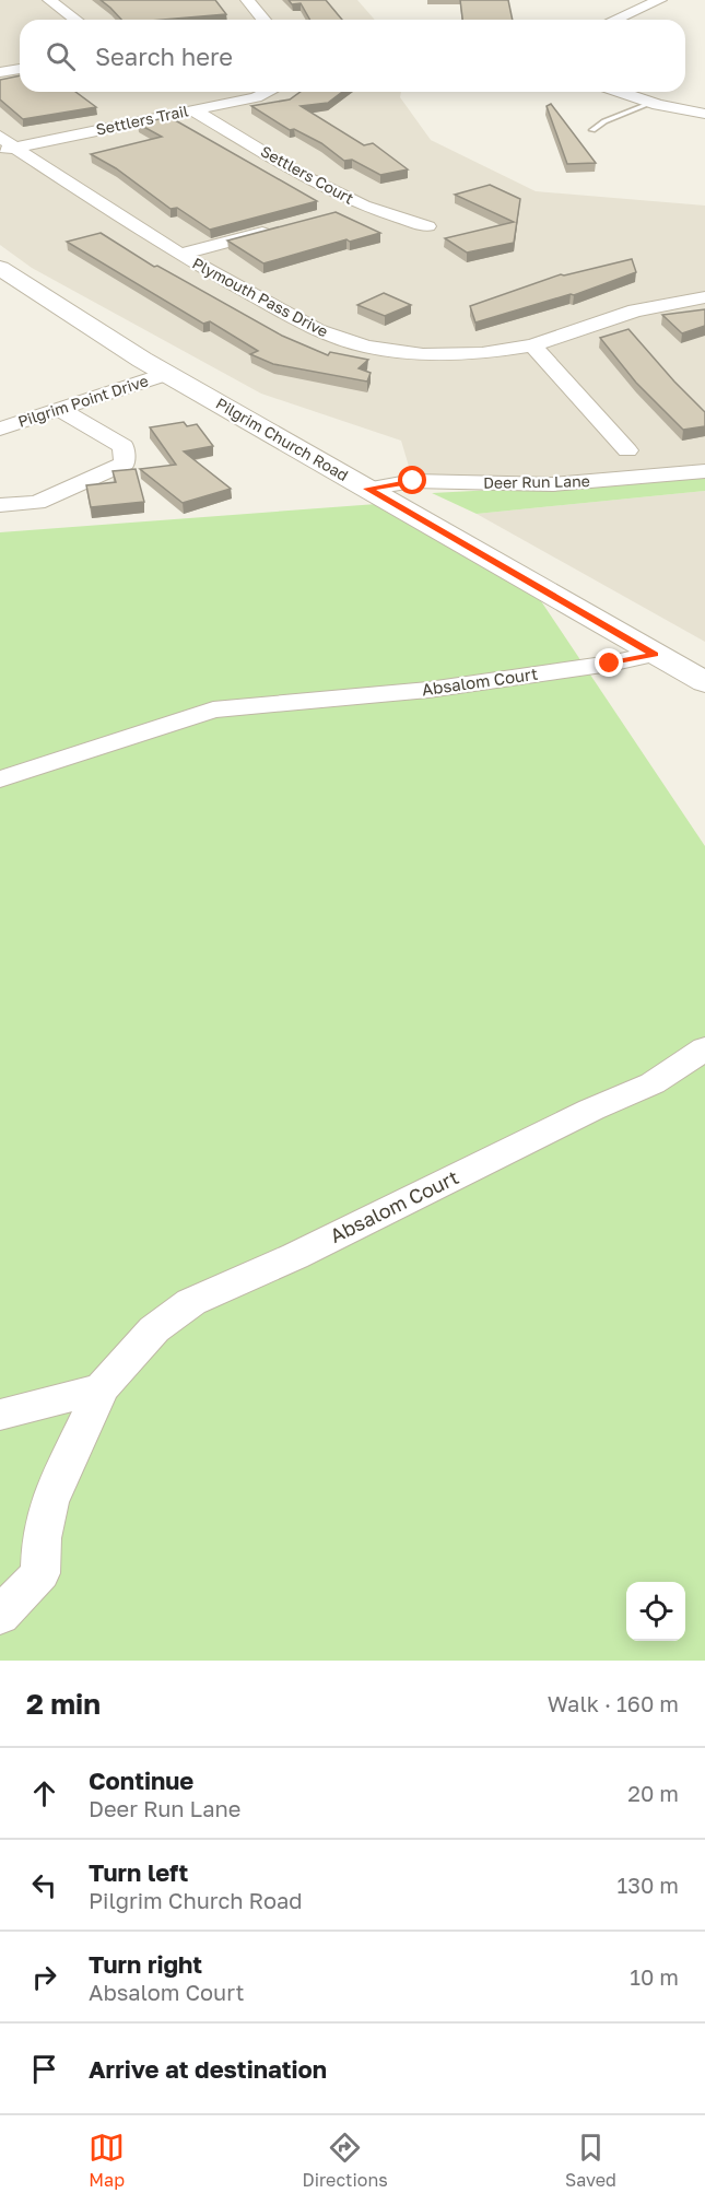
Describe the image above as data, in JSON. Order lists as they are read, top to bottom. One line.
{"streets":{"street":["Settlers Trail","Settlers Court","Plymouth Pass Drive","Pilgrim Point Drive","Pilgrim Church Road","Deer Run Lane","Absalom Court"]},"crossings":[["Settlers Trail","Settlers Court"],["Settlers Trail","Plymouth Pass Drive"],["Pilgrim Point Drive","Pilgrim Church Road"],["Pilgrim Church Road","Deer Run Lane"],["Pilgrim Church Road","Absalom Court"]],"page":{"search":"Search here","heading":["2 min","Walk · 160 m"],"list":[["Continue","Deer Run Lane","20 m"],["Turn left","Pilgrim Church Road","130 m"],["Turn right","Absalom Court","10 m"],"Arrive at destination"],"nav":["Map","Directions","Saved"]}}
